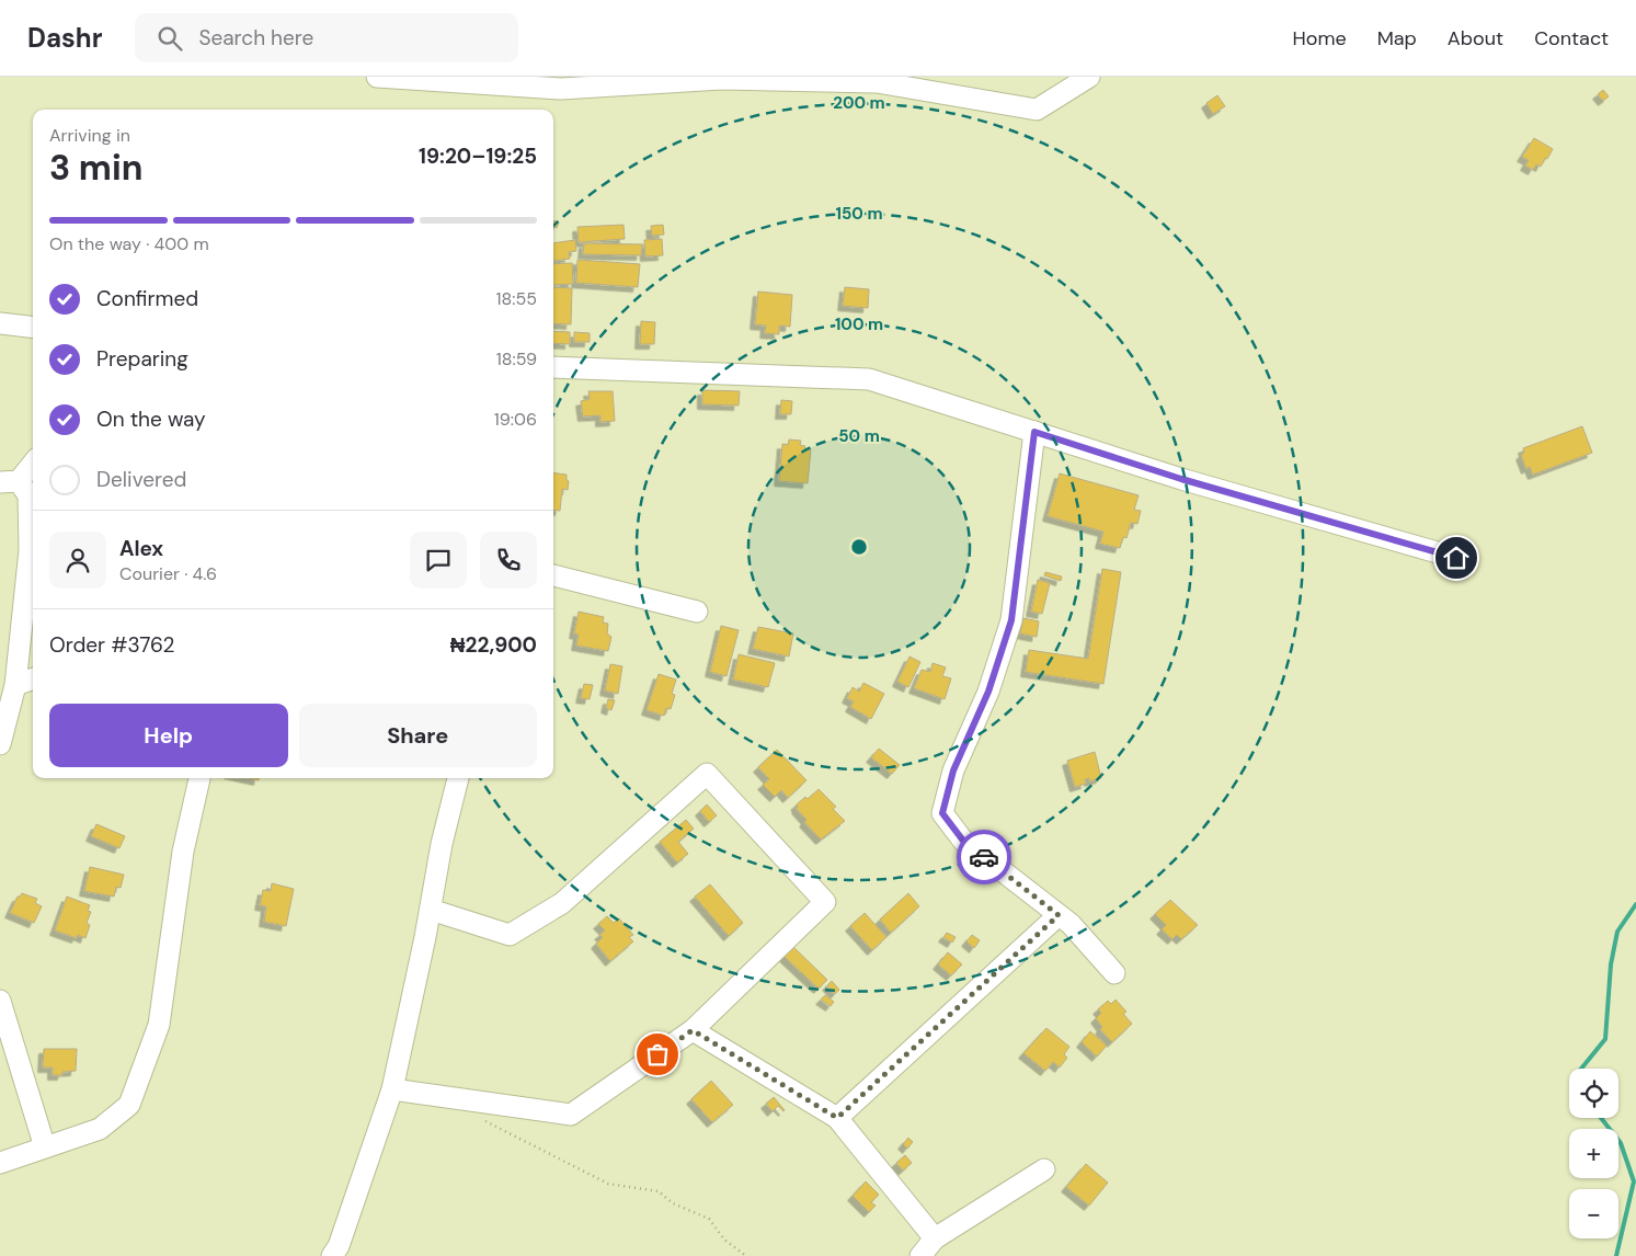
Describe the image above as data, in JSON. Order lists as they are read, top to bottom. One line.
{"page":{"header":"Dashr","search":"Search here","nav":["Home","Map","About","Contact"],"heading":["3 min","Arriving in","19:20–19:25"],"panel":["Alex","Courier · 4.6","Order #3762","₦22,900"],"bar":"On the way · 400 m","list":[["Confirmed","18:55"],["Preparing","18:59"],["On the way","19:06"],"Delivered"],"buttons":["Help","Share"],"map_buttons":["+","−"]},"rings":["200 m","150 m","100 m","50 m"]}
